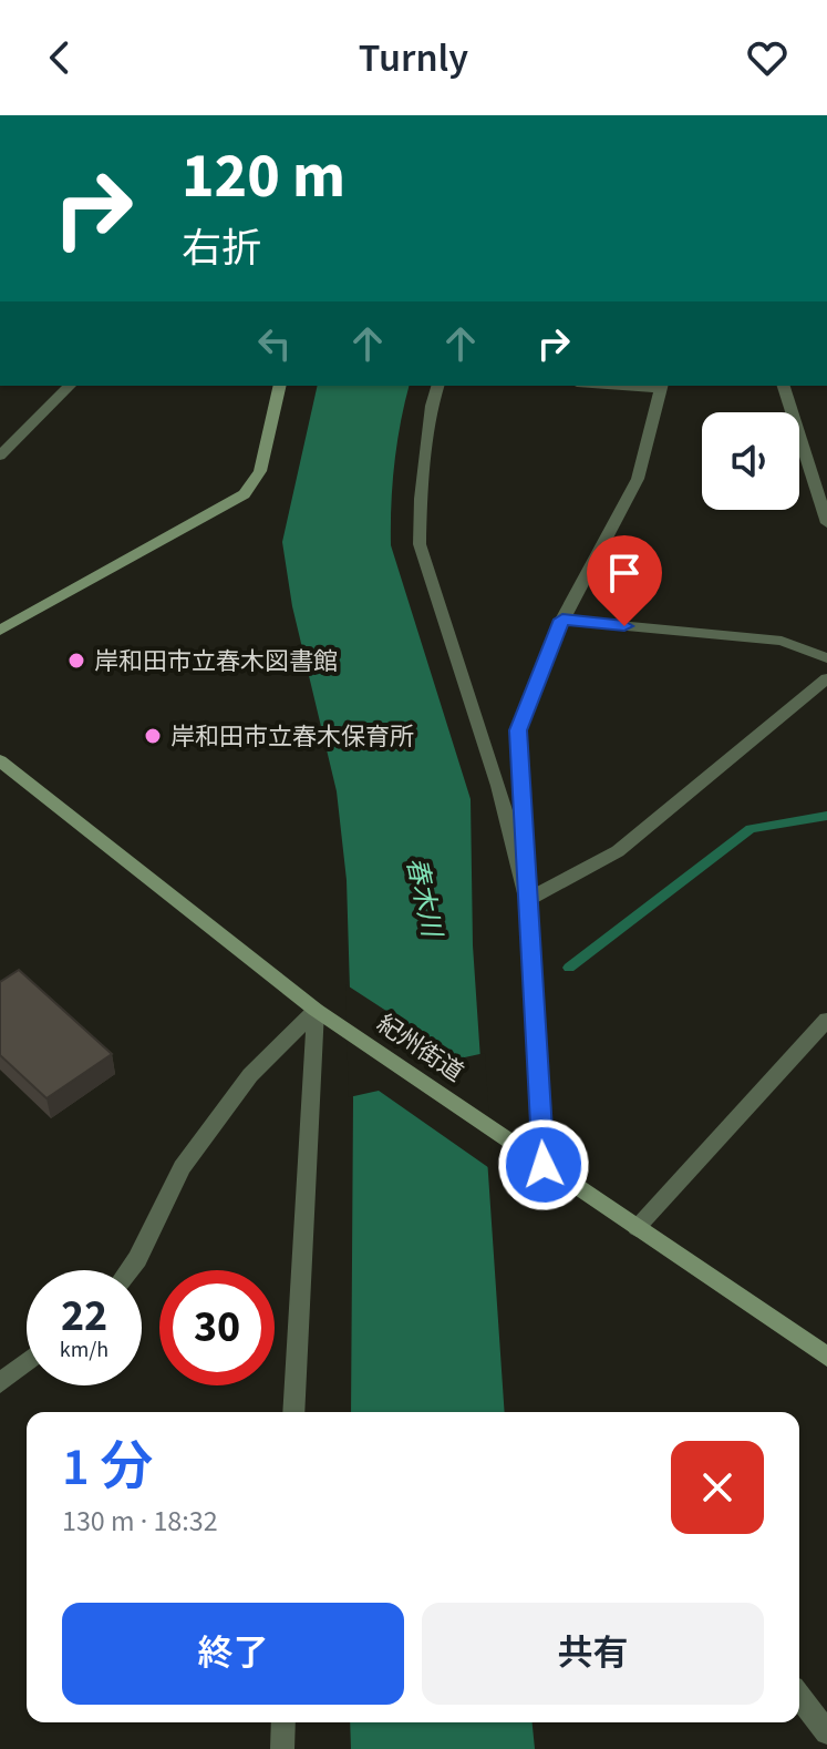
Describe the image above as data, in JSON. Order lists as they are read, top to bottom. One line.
{"streets":{"street":["紀州街道"]},"water":["春木川"],"places":["岸和田市立春木図書館","岸和田市立春木保育所"],"page":{"header":"Turnly","turn":["120 m","右折"],"speed":"22 km/h","limit":"30","heading":["1 分","130 m · 18:32"],"buttons":["終了","共有"]}}
